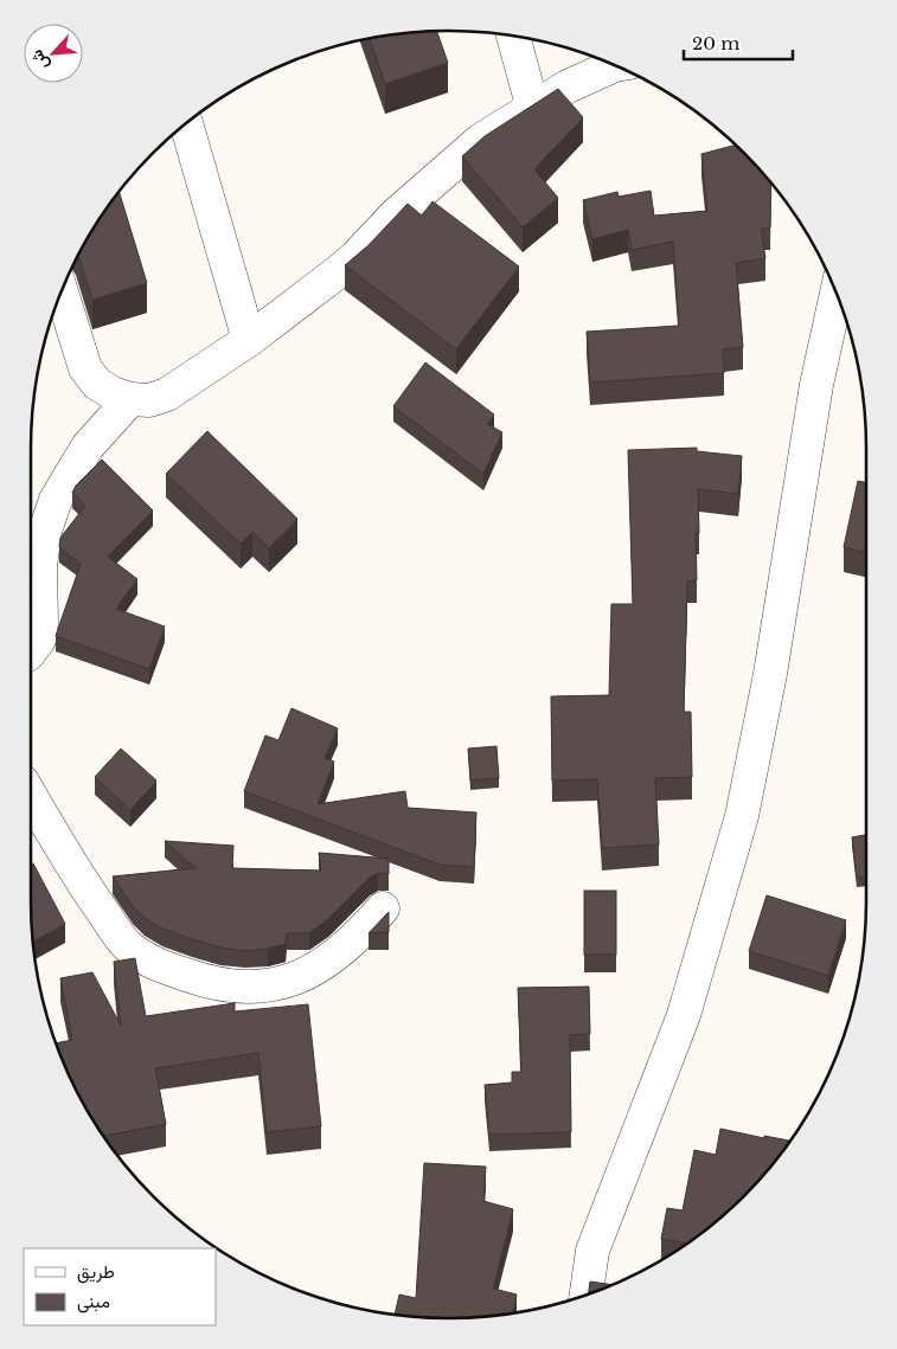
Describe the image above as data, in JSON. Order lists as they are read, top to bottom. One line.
{"legend":["طريق","مبنى"],"scale_bar":"20 m","north":"bottom left"}
